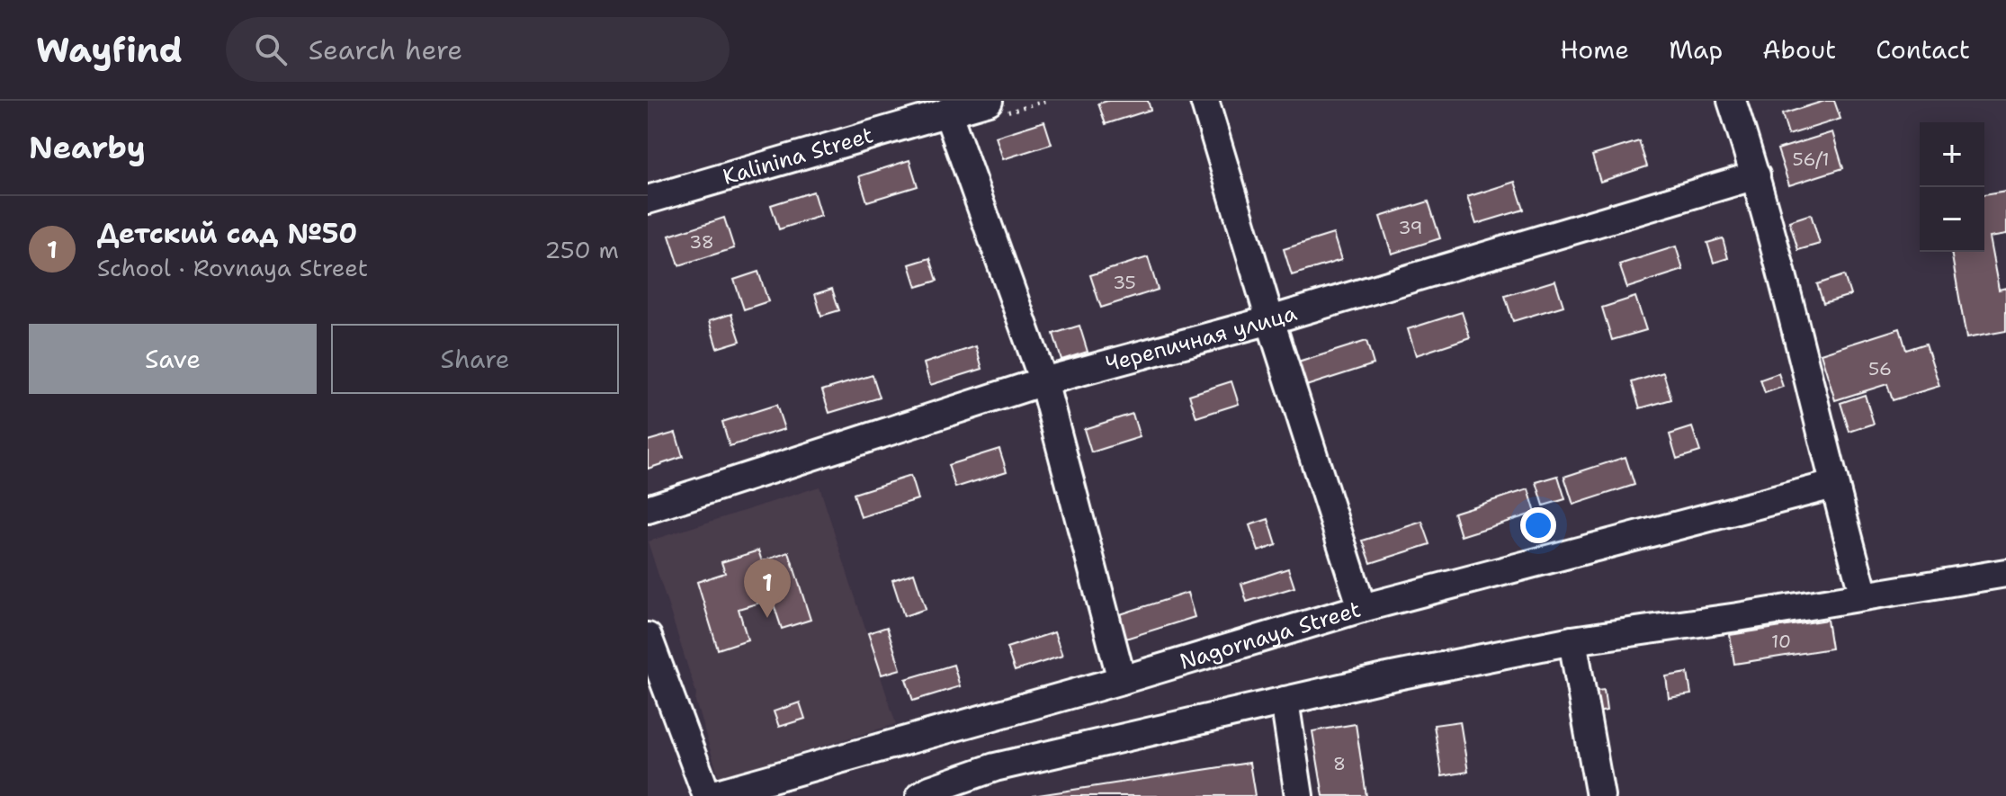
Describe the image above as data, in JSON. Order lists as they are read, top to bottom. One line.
{"streets":{"street":["Kalinina Street","Черепичная улица","Nagornaya Street"]},"house_numbers":["56/1","39","38","35","56","10","8"],"page":{"header":"Wayfind","search":"Search here","nav":["Home","Map","About","Contact"],"heading":"Nearby","map_buttons":["+","−"],"list":[{"mark":"1","name":"Детский сад №50","note":"School · Rovnaya Street","value":"250 m"}],"buttons":["Save","Share"],"pins":"1"}}
